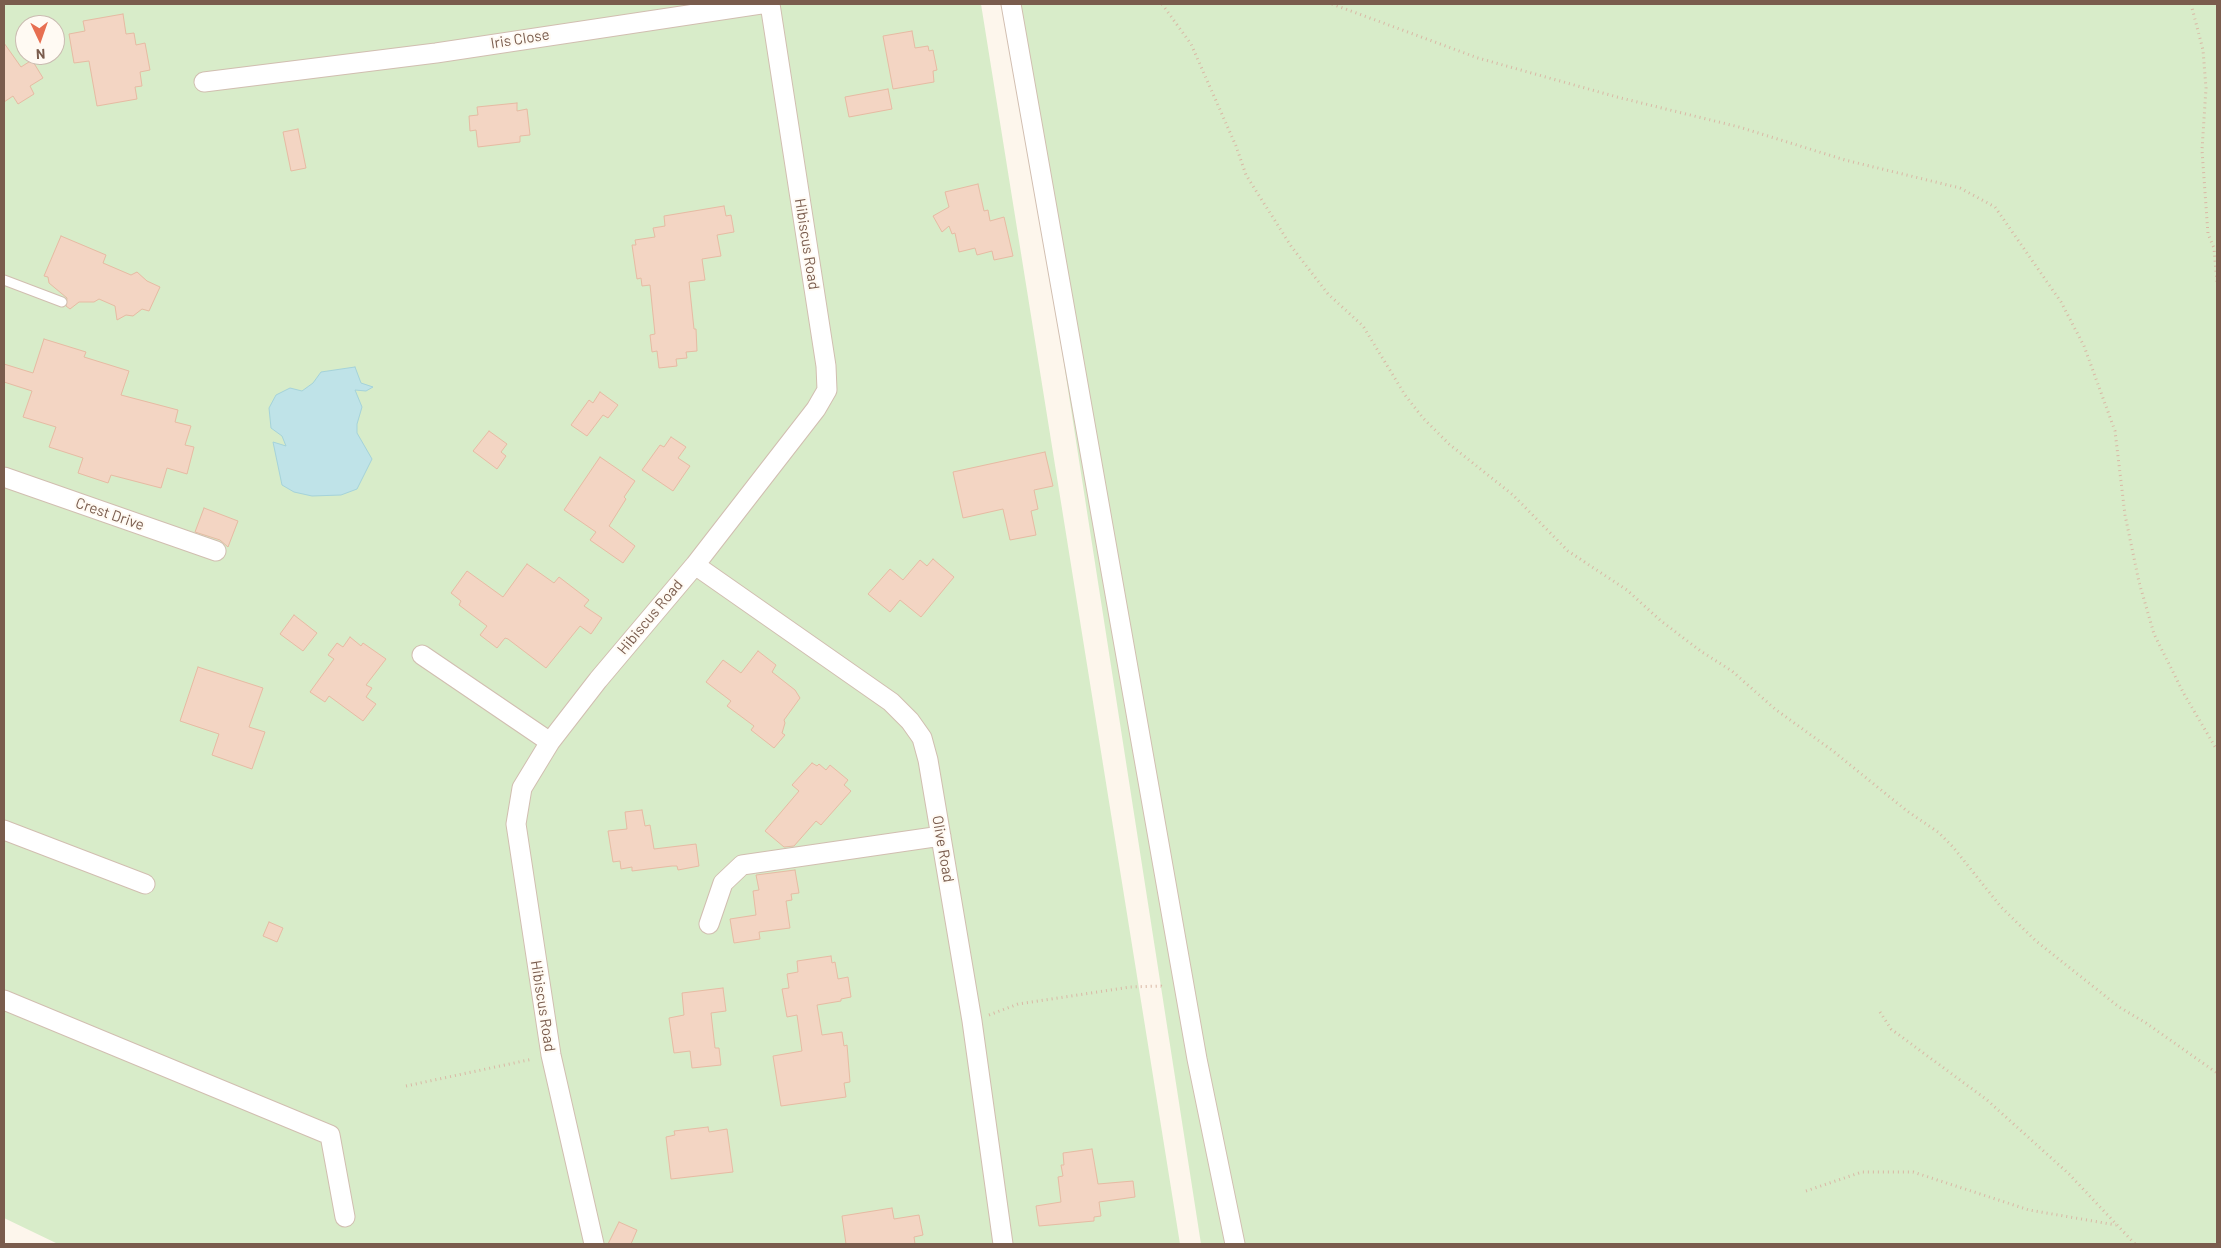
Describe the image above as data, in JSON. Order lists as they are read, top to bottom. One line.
{"streets":{"street":["Iris Close","Hibiscus Road","Crest Drive","Olive Road"]},"crossings":[["Hibiscus Road","Olive Road"]],"north":"bottom"}
